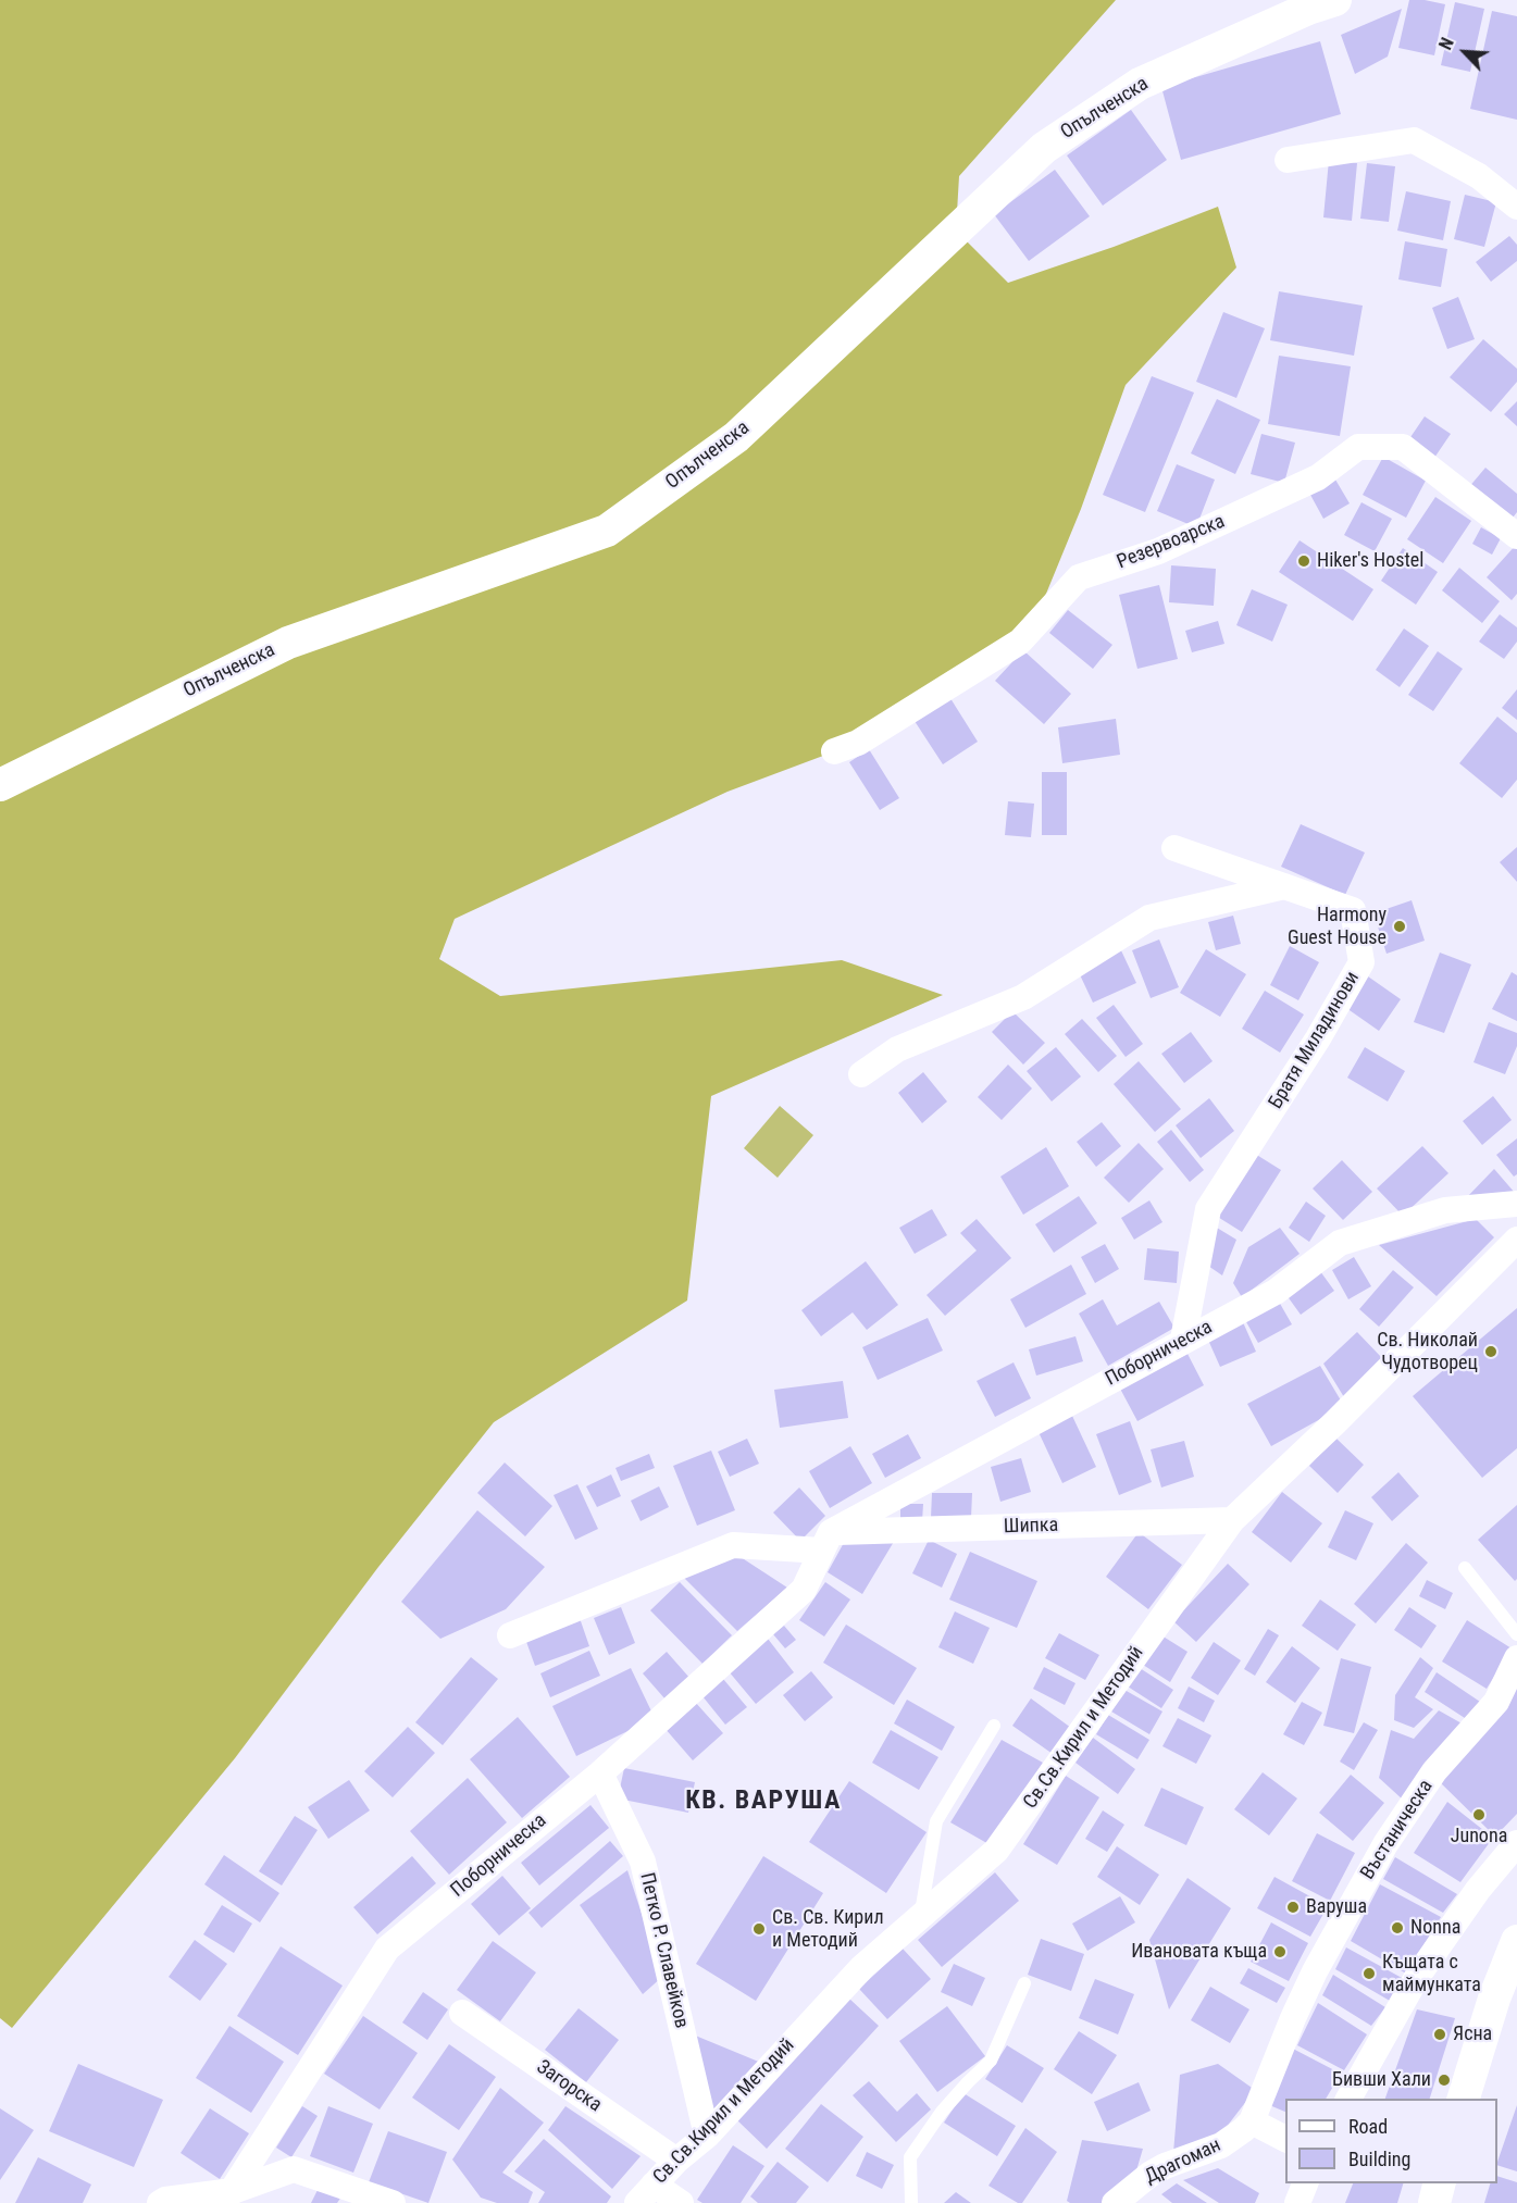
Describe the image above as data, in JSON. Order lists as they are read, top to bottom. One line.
{"streets":{"street":["Опълченска","Резервоарска","Братя Миладинови","Поборническа","Шипка","Св.Св.Кирил и Методий","Въстаническа","Петко Р. Славейков","Загорска","Драгоман"]},"crossings":[["Братя Миладинови","Поборническа"],["Поборническа","Шипка"],["Поборническа","Петко Р. Славейков"],["Шипка","Св.Св.Кирил и Методий"],["Св.Св.Кирил и Методий","Петко Р. Славейков"],["Св.Св.Кирил и Методий","Загорска"],["Въстаническа","Драгоман"]],"districts":["КВ. ВАРУША"],"places":["Hiker's Hostel","Harmony Guest House","Св. Николай Чудотворец","Junona","Варуша","Nonna","Св. Св. Кирил и Методий","Ивановата къща","Къщата с маймунката","Ясна","Бивши Хали"],"legend":["Road","Building"],"north":"top left"}
